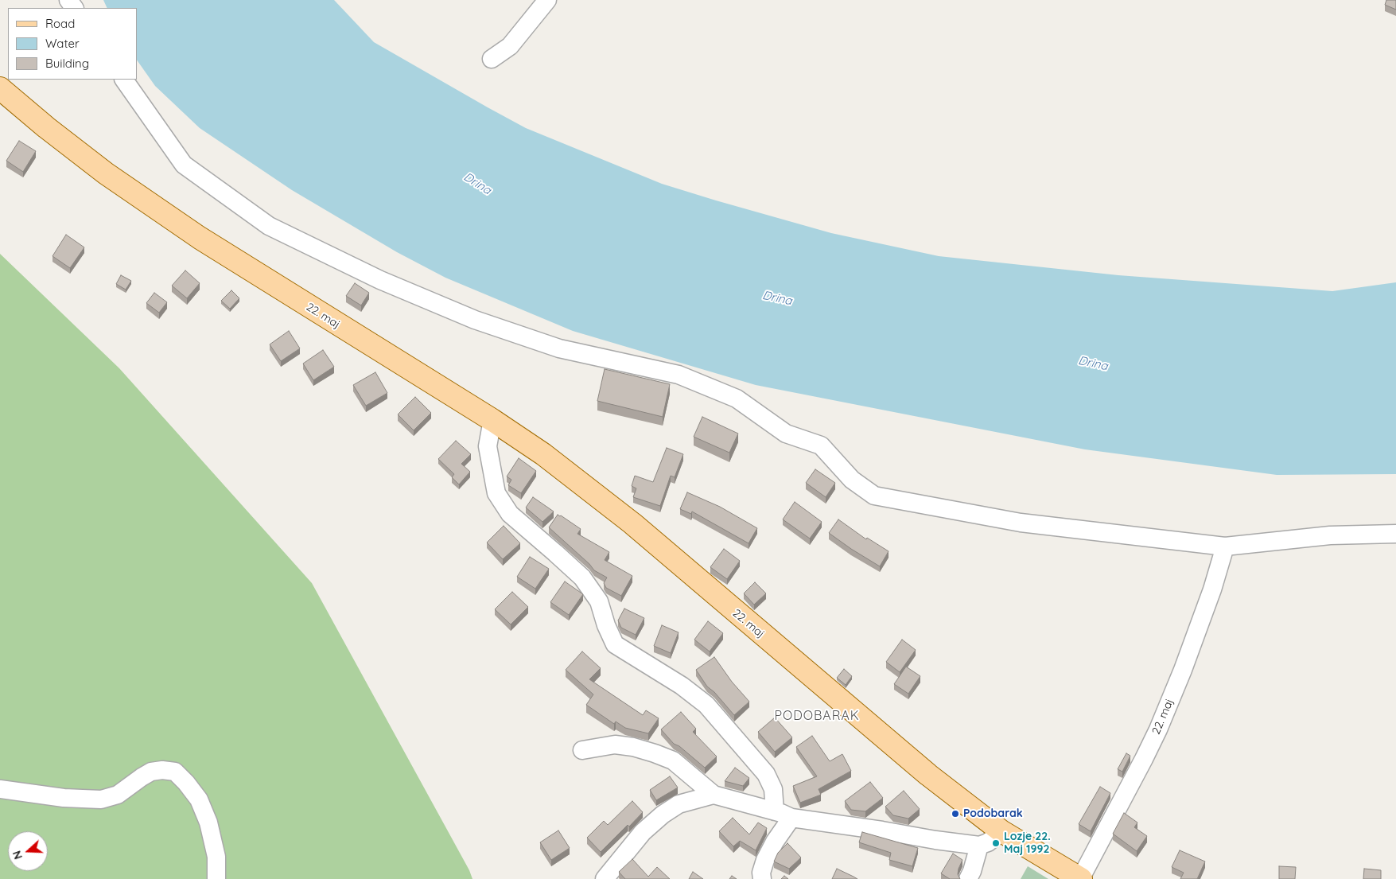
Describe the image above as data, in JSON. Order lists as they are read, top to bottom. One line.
{"streets":{"main road":["22. maj"]},"districts":["PODOBARAK"],"water":["Drina"],"places":["Podobarak","Lozje 22. Maj 1992"],"legend":["Road","Water","Building"],"north":"left"}
